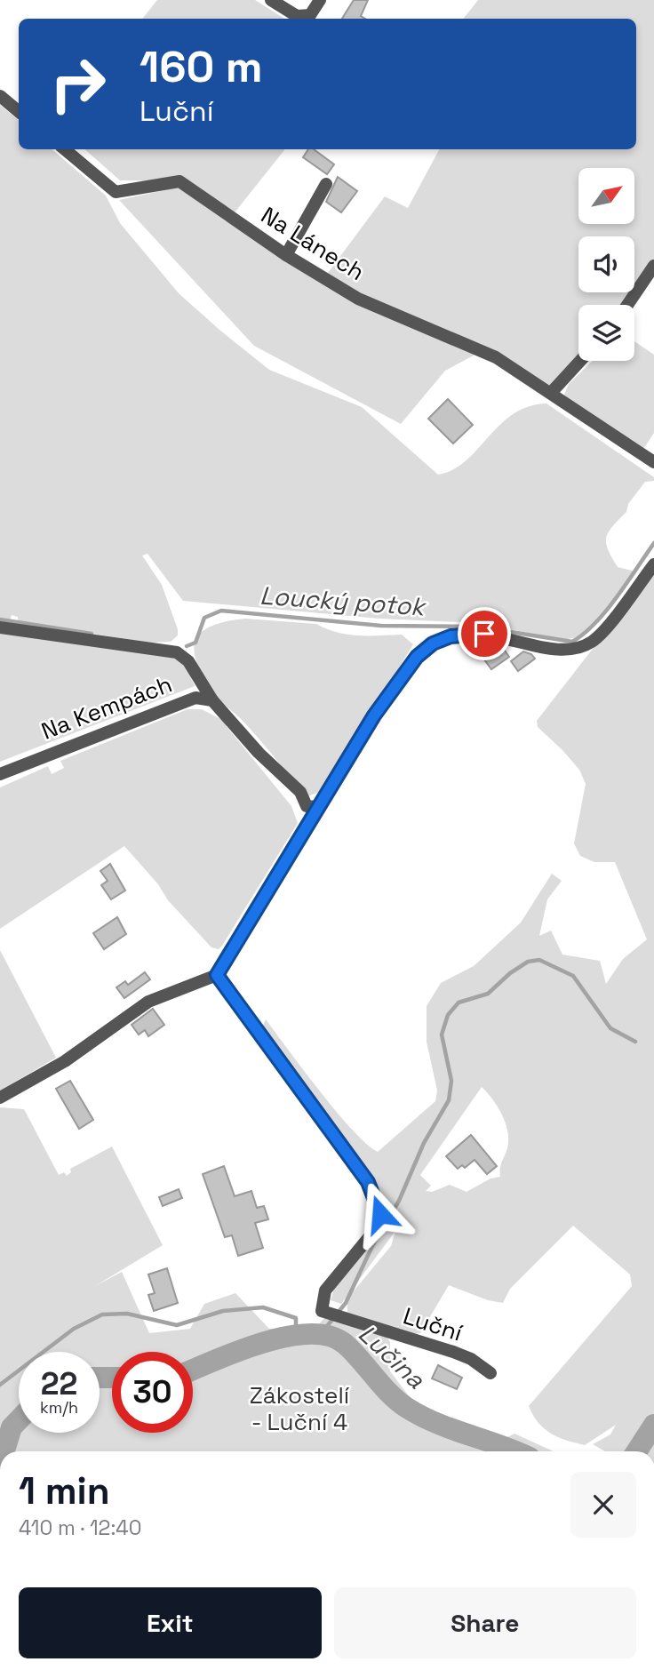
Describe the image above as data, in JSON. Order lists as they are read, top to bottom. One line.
{"streets":{"street":["Na Lánech","Na Kempách","Luční"]},"water":["Loucký potok","Lučina"],"parks":["Zákostelí - Luční 4"],"north":"top right","page":{"turn":["160 m","Luční"],"speed":"22 km/h","limit":"30","heading":["1 min","410 m · 12:40"],"buttons":["Exit","Share"]}}
